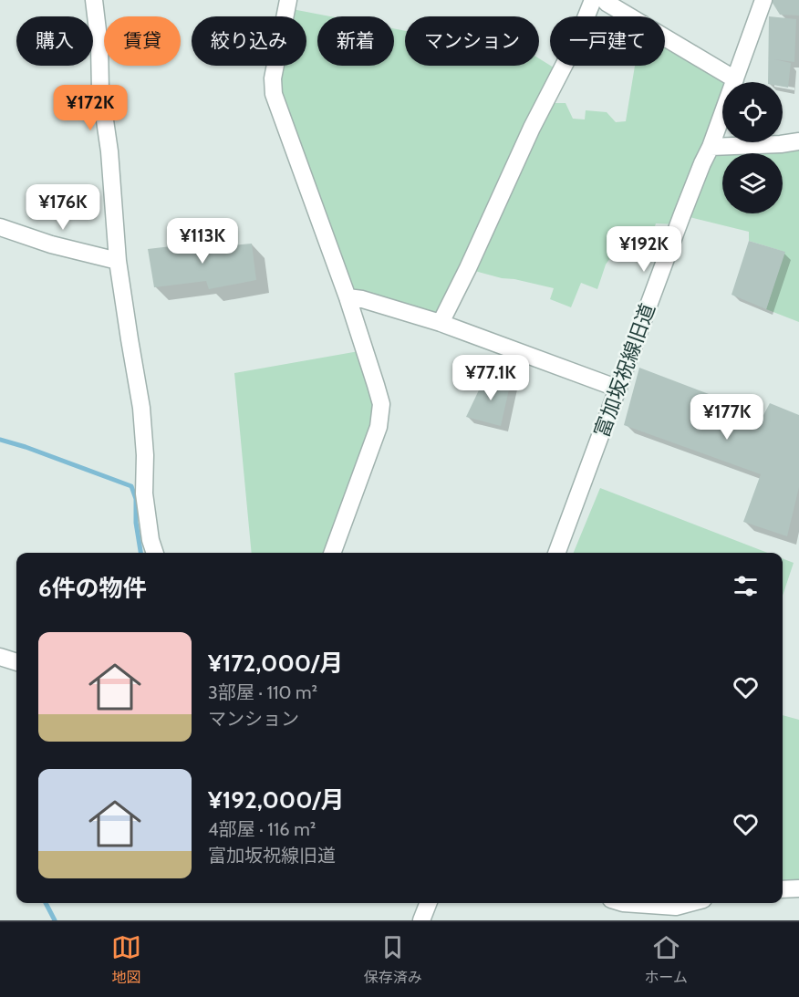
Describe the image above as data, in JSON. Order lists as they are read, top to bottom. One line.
{"streets":{"street":["富加坂祝線旧道"]},"page":{"chip":["購入","賃貸","絞り込み","新着","マンション","一戸建て"],"price":["¥172K","¥176K","¥113K","¥192K","¥77.1K","¥177K"],"heading":"6件の物件","list":[{"name":"¥172,000/月","note":"3部屋 · 110 m² · マンション"},{"name":"¥192,000/月","note":"4部屋 · 116 m² · 富加坂祝線旧道"}],"tabs":["地図","保存済み","ホーム"]}}
